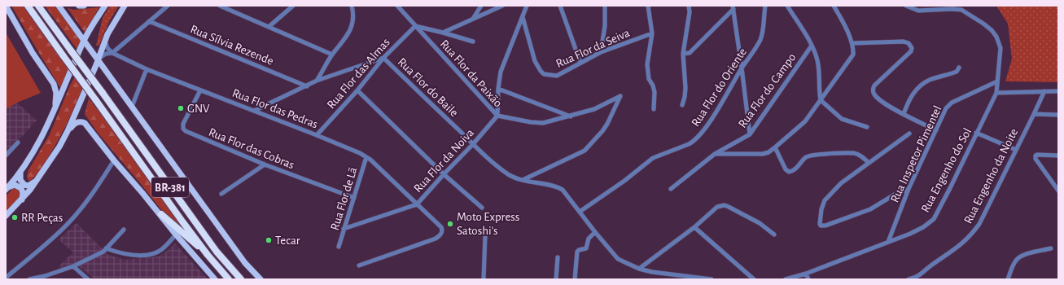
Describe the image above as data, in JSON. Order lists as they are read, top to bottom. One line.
{"streets":{"highway":["BR-381"],"street":["Rua Sílvia Rezende","Rua Flor da Seiva","Rua Flor das Almas","Rua Flor da Paixão","Rua Flor do Baile","Rua Flor do Oriente","Rua Flor do Campo","Rua Flor das Pedras","Rua Flor das Cobras","Rua Inspetor Pimentel","Rua Flor da Noiva","Rua Engenho do Sol","Rua Engenho da Noite","Rua Flor de Lã"]},"crossings":[["Rua Flor das Almas","Rua Flor da Paixão"],["Rua Flor das Almas","Rua Flor do Baile"],["Rua Flor das Almas","Rua Flor das Pedras"],["Rua Flor da Paixão","Rua Flor da Noiva"],["Rua Flor do Baile","Rua Flor da Noiva"],["Rua Flor das Pedras","Rua Flor das Cobras"],["Rua Flor das Pedras","Rua Flor da Noiva"],["Rua Flor das Pedras","Rua Flor de Lã"],["Rua Flor das Cobras","Rua Flor de Lã"],["Rua Inspetor Pimentel","Rua Engenho do Sol"],["Rua Flor da Noiva","Rua Flor de Lã"]],"places":["GNV","RR Peças","Moto Express Satoshi's","Tecar"]}
